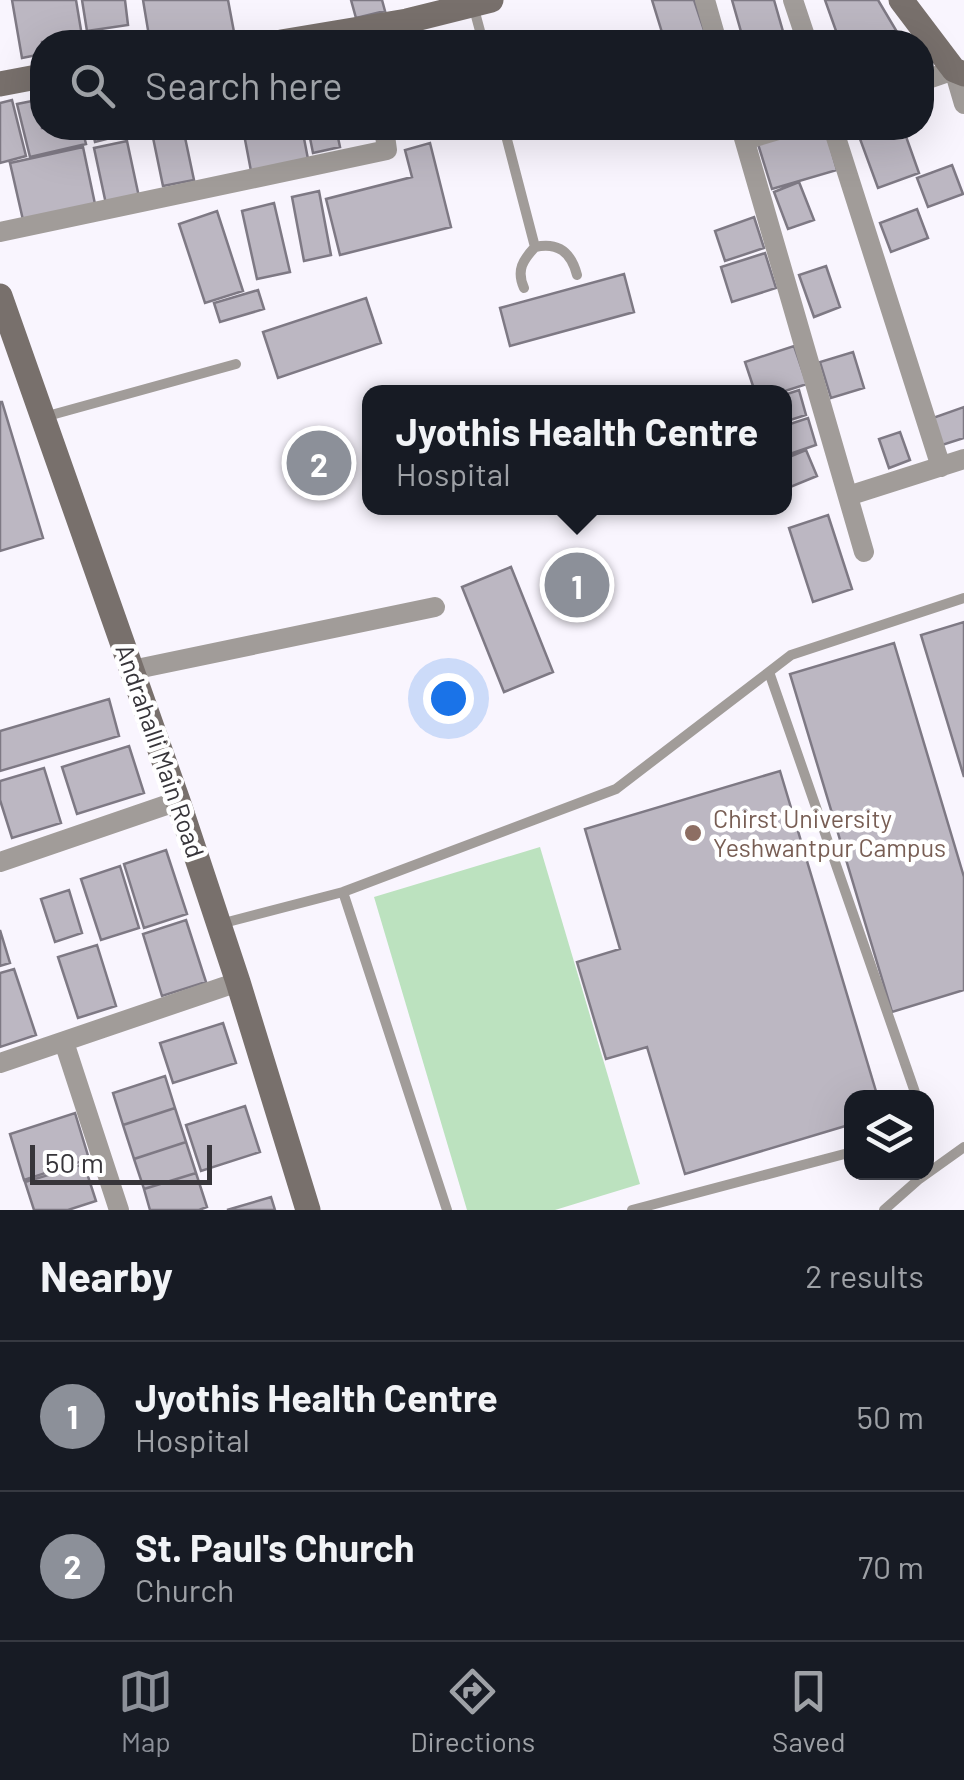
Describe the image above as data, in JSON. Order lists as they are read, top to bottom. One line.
{"streets":{"main road":["Andrahalli Main Road"]},"places":["Chirst University Yeshwantpur Campus"],"scale_bar":"50 m","page":{"search":"Search here","popup":["Jyothis Health Centre","Hospital"],"pins":["2","1"],"scale":"50 m","heading":["Nearby","2 results"],"list":[{"mark":"1","name":"Jyothis Health Centre","note":"Hospital","value":"50 m"},{"mark":"2","name":"St. Paul's Church","note":"Church","value":"70 m"}],"nav":["Map","Directions","Saved"]}}
